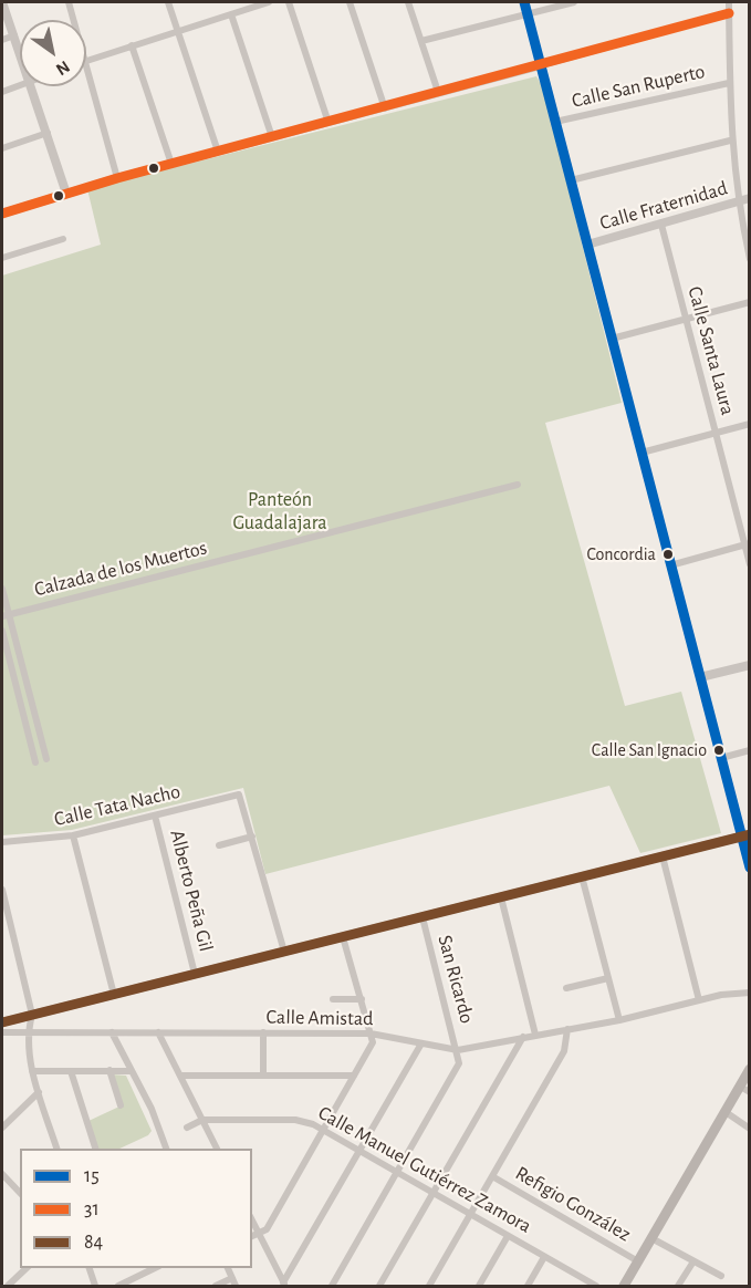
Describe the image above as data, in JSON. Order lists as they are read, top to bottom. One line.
{"streets":{"street":["Calle San Ruperto","Calle Fraternidad","Calle Santa Laura","Calzada de los Muertos","Calle Tata Nacho","Alberto Peña Gil","San Ricardo","Calle Amistad","Calle Manuel Gutiérrez Zamora","Refigio González"]},"crossings":[["Calle Fraternidad","Calle Santa Laura"],["Calle Tata Nacho","Alberto Peña Gil"],["San Ricardo","Calle Amistad"]],"parks":["Panteón Guadalajara"],"places":["Concordia","Calle San Ignacio"],"lines":["transit line 15","transit line 31","transit line 84"],"legend":["15","31","84"],"north":"bottom right"}
